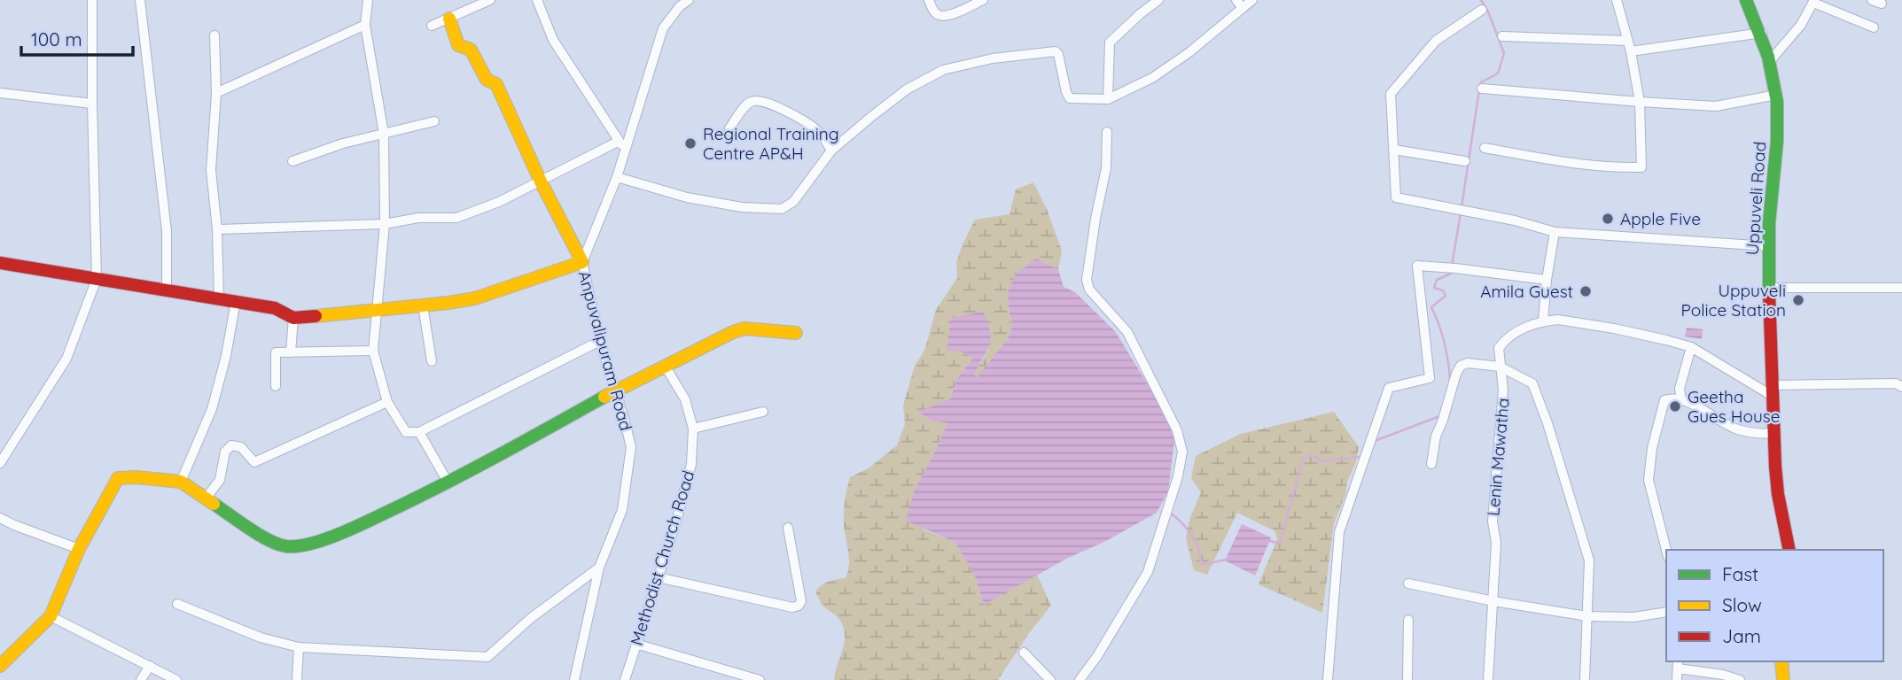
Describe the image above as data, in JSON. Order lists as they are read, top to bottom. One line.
{"streets":{"street":["Uppuveli Road","Anpuvalipuram Road","Lenin Mawatha","Methodist Church Road"]},"crossings":[["Uppuveli Road","Lenin Mawatha"]],"places":["Regional Training Centre AP&H","Apple Five","Amila Guest","Uppuveli Police Station","Geetha Gues House"],"legend":["Fast","Slow","Jam"],"scale_bar":"100 m"}
